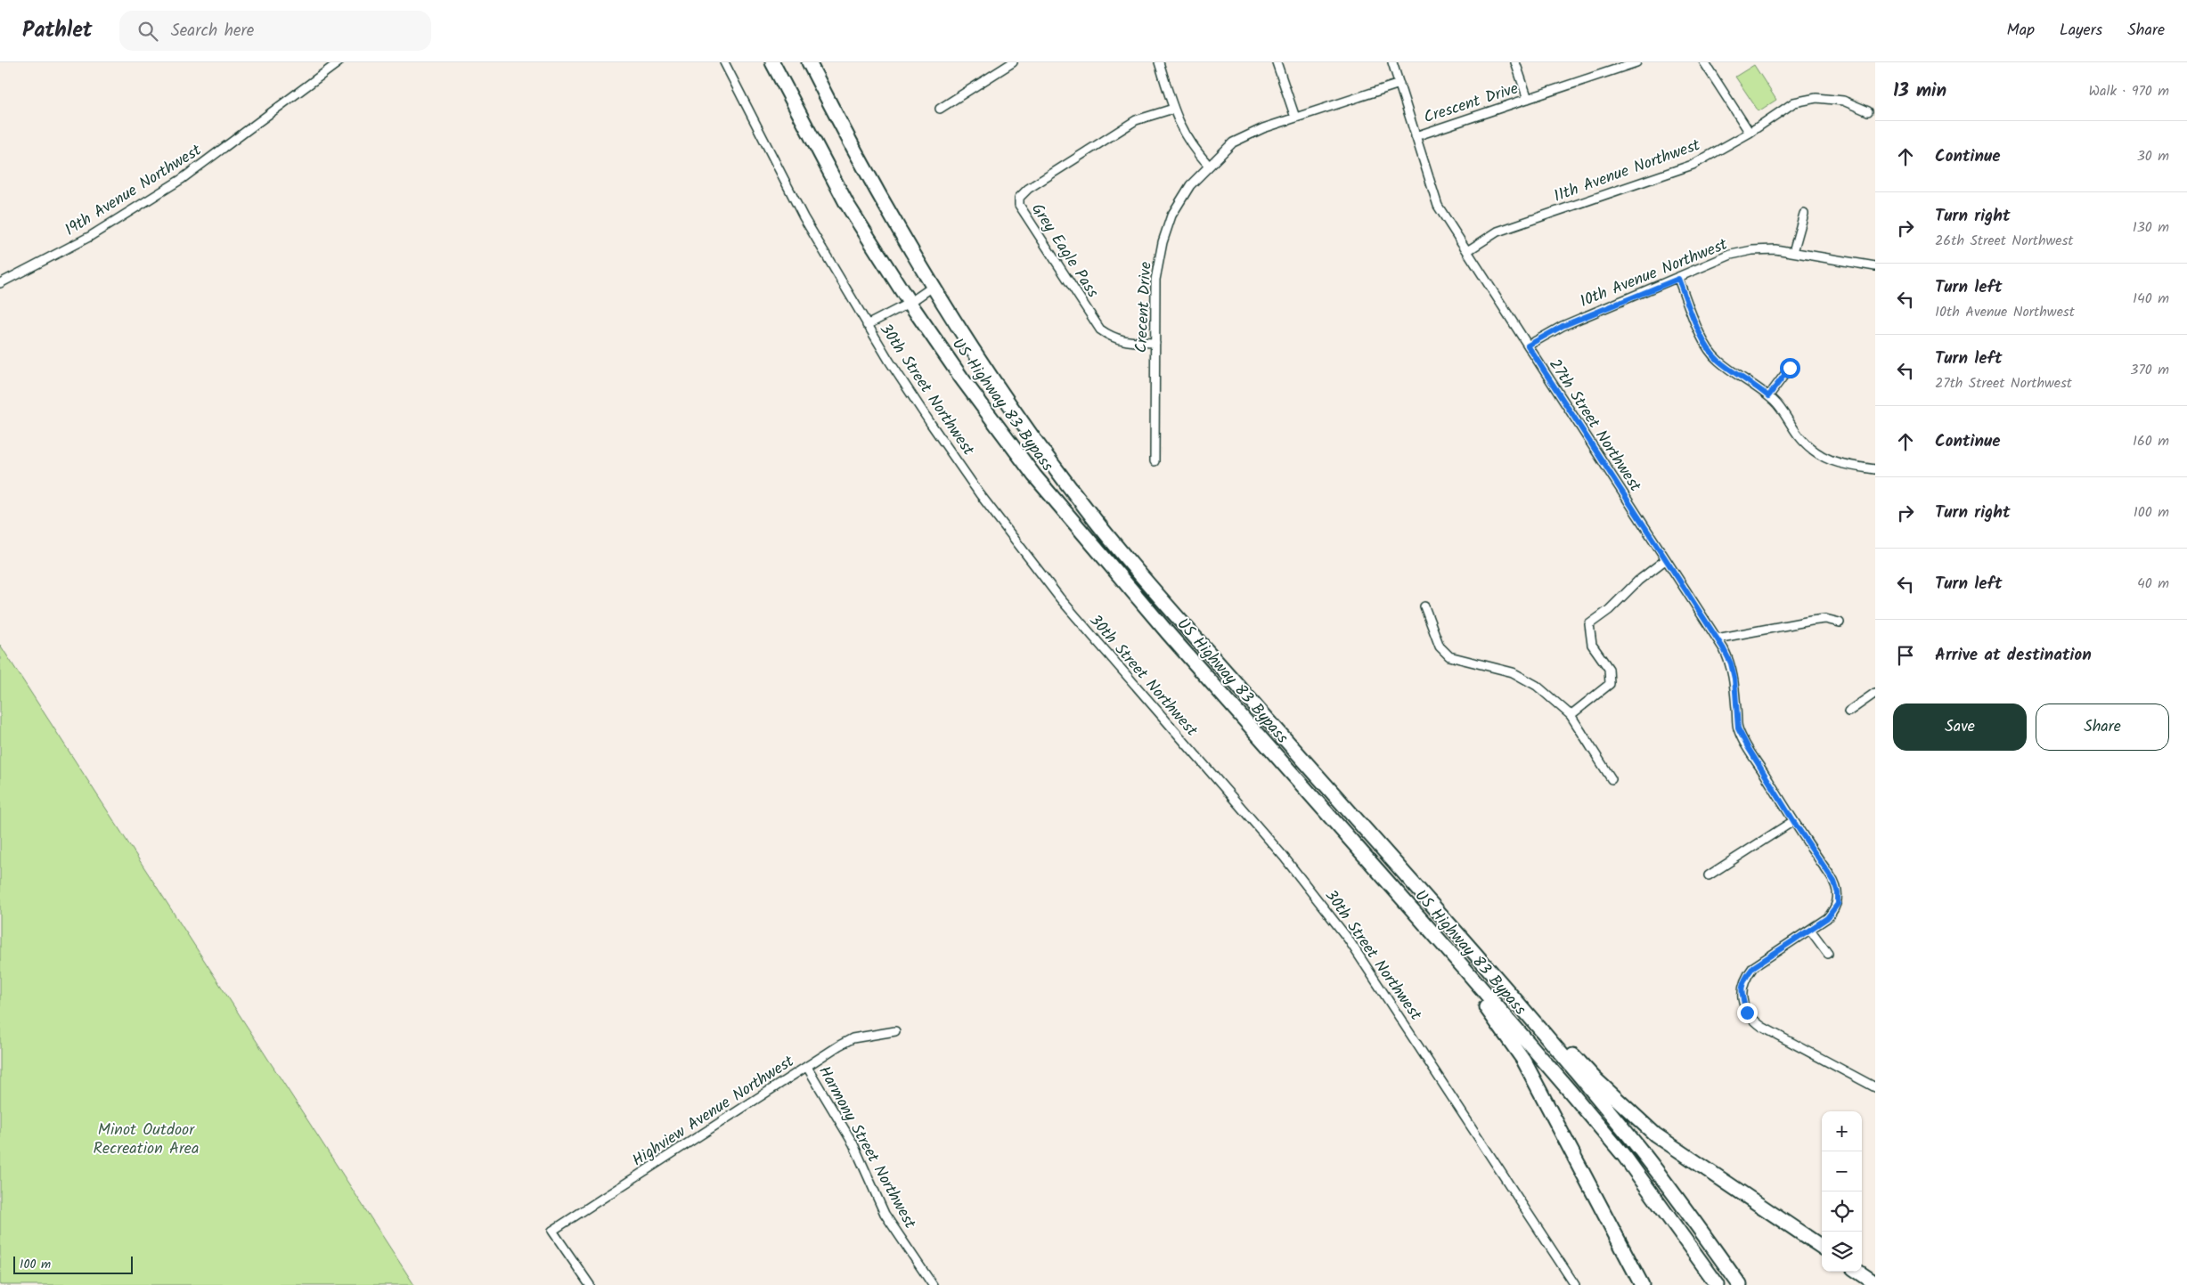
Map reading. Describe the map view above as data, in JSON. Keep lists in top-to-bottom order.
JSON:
{
  "streets": {
    "highway": ["US Highway 83 Bypass"],
    "street": [
      "Crescent Drive",
      "11th Avenue Northwest",
      "19th Avenue Northwest",
      "Grey Eagle Pass",
      "10th Avenue Northwest",
      "Crecent Drive",
      "30th Street Northwest",
      "27th Street Northwest",
      "Highview Avenue Northwest",
      "Harmony Street Northwest"
    ]
  },
  "crossings": [
    ["Crescent Drive", "27th Street Northwest"],
    ["11th Avenue Northwest", "27th Street Northwest"],
    ["Grey Eagle Pass", "Crecent Drive"],
    ["10th Avenue Northwest", "27th Street Northwest"],
    ["Crecent Drive", "27th Street Northwest"],
    ["Highview Avenue Northwest", "Harmony Street Northwest"]
  ],
  "parks": ["Minot Outdoor Recreation Area"],
  "scale_bar": "100 m",
  "page": {
    "header": "Pathlet",
    "search": "Search here",
    "nav": ["Map", "Layers", "Share"],
    "heading": ["13 min", "Walk · 970 m"],
    "list": [
      ["Continue", "30 m"],
      ["Turn right", "26th Street Northwest", "130 m"],
      ["Turn left", "10th Avenue Northwest", "140 m"],
      ["Turn left", "27th Street Northwest", "370 m"],
      ["Continue", "160 m"],
      ["Turn right", "100 m"],
      ["Turn left", "40 m"],
      "Arrive at destination"
    ],
    "buttons": ["Save", "Share"],
    "map_buttons": ["+", "−"],
    "scale": "100 m"
  }
}
